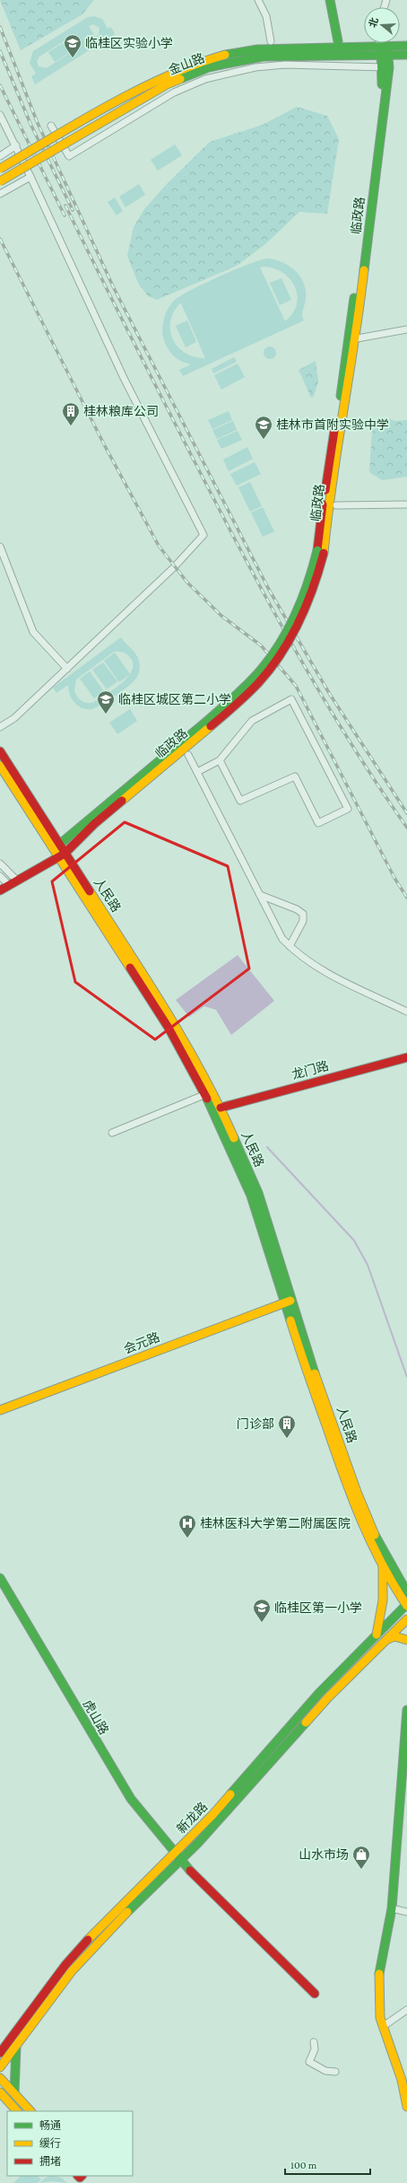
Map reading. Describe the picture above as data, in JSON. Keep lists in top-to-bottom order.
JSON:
{
  "streets": {
    "main road": [
      "金山路",
      "临政路",
      "人民路",
      "龙门路",
      "会元路",
      "虎山路",
      "新龙路"
    ]
  },
  "crossings": [
    ["金山路", "临政路"],
    ["临政路", "人民路"],
    ["人民路", "龙门路"],
    ["人民路", "会元路"],
    ["人民路", "新龙路"],
    ["虎山路", "新龙路"]
  ],
  "places": {
    "school or university": [
      "临桂区实验小学",
      "桂林市首附实验中学",
      "临桂区城区第二小学",
      "临桂区第一小学"
    ],
    "building": ["桂林粮库公司", "门诊部"],
    "hospital": ["桂林医科大学第二附属医院"],
    "shop": ["山水市场"]
  },
  "legend": ["畅通", "缓行", "拥堵"],
  "scale_bar": "100 m",
  "north": "left"
}
